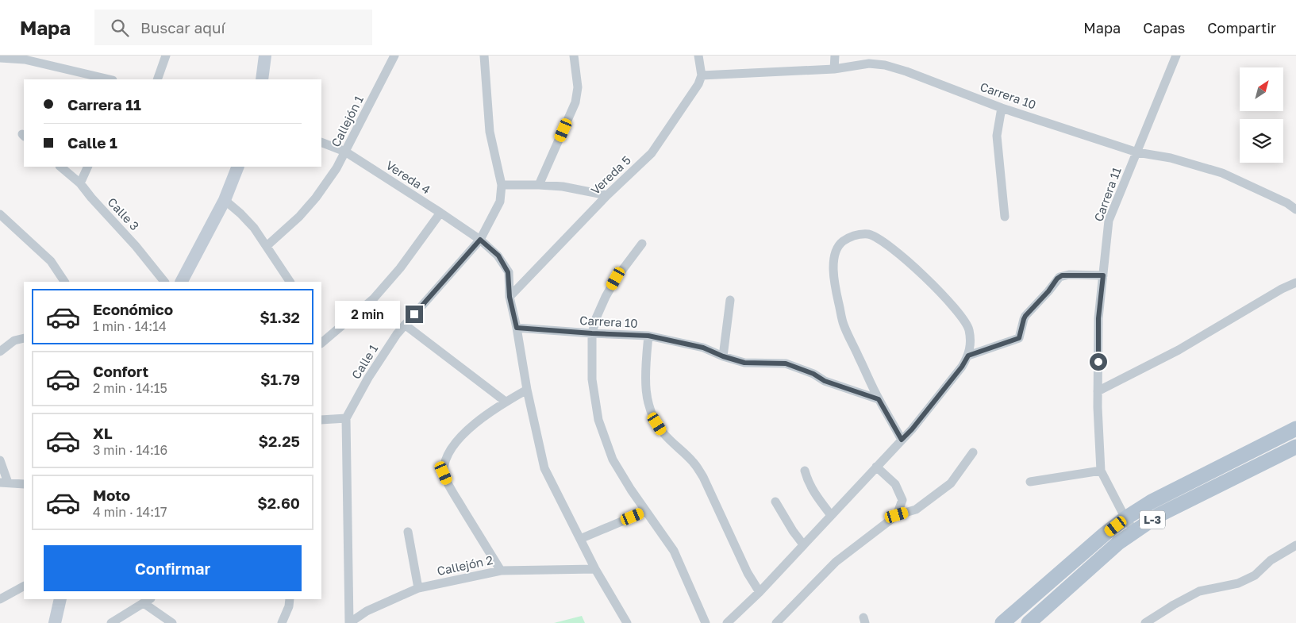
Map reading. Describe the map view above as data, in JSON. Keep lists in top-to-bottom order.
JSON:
{
  "streets": {
    "main road": ["L-3"],
    "street": [
      "Carrera 10",
      "Callejón 1",
      "Vereda 5",
      "Vereda 4",
      "Carrera 11",
      "Calle 3",
      "Calle 1",
      "Callejón 2"
    ]
  },
  "crossings": [
    ["Carrera 10", "Vereda 5"],
    ["Carrera 10", "Vereda 4"],
    ["Carrera 10", "Carrera 11"],
    ["Callejón 1", "Vereda 4"],
    ["Vereda 5", "Vereda 4"],
    ["Vereda 4", "Calle 1"],
    ["Vereda 4", "Callejón 2"],
    ["Carrera 11", "L-3"],
    ["Calle 1", "Callejón 2"]
  ],
  "north": "top right",
  "page": {
    "header": "Mapa",
    "search": "Buscar aquí",
    "nav": ["Mapa", "Capas", "Compartir"],
    "banner": ["Carrera 11", "Calle 1"],
    "list": [
      {
        "name": "Económico",
        "note": "1 min · 14:14",
        "value": "$1.32"
      },
      {
        "name": "Confort",
        "note": "2 min · 14:15",
        "value": "$1.79"
      },
      {
        "name": "XL",
        "note": "3 min · 14:16",
        "value": "$2.25"
      },
      {
        "name": "Moto",
        "note": "4 min · 14:17",
        "value": "$2.60"
      }
    ],
    "bubble": "2 min",
    "buttons": "Confirmar"
  }
}
